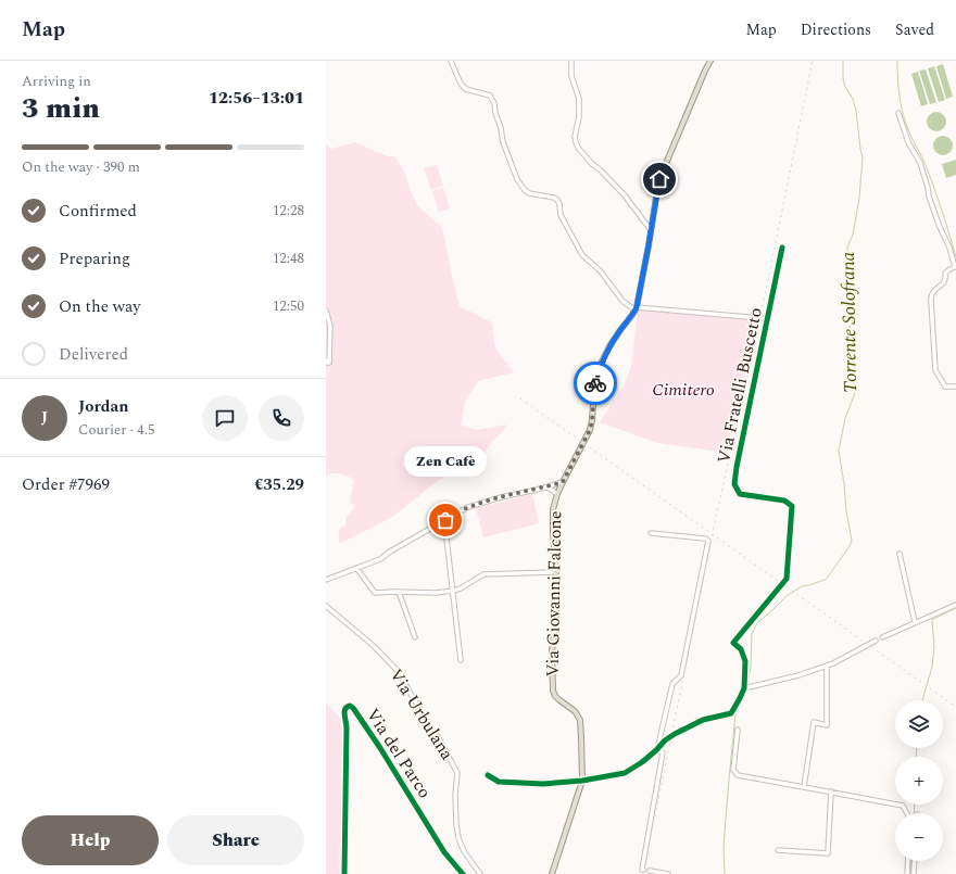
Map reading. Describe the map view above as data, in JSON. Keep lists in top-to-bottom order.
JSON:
{
  "streets": {
    "main road": ["Via Giovanni Falcone"],
    "street": ["Via Fratelli Buscetto", "Via Urbulana", "Via del Parco"]
  },
  "crossings": [
    ["Via Fratelli Buscetto", "Via Giovanni Falcone"]
  ],
  "water": ["Torrente Solofrana"],
  "parks": ["Cimitero"],
  "places": ["Zen Cafè"],
  "page": {
    "header": "Map",
    "nav": ["Map", "Directions", "Saved"],
    "heading": ["3 min", "Arriving in", "12:56–13:01"],
    "panel": [
      "Jordan",
      "Courier · 4.5",
      "Order #7969",
      "€35.29"
    ],
    "bar": "On the way · 390 m",
    "list": [
      ["Confirmed", "12:28"],
      ["Preparing", "12:48"],
      ["On the way", "12:50"],
      "Delivered"
    ],
    "round": "J",
    "bubble": "Zen Cafè",
    "map_buttons": ["+", "−"],
    "buttons": ["Help", "Share"]
  }
}
